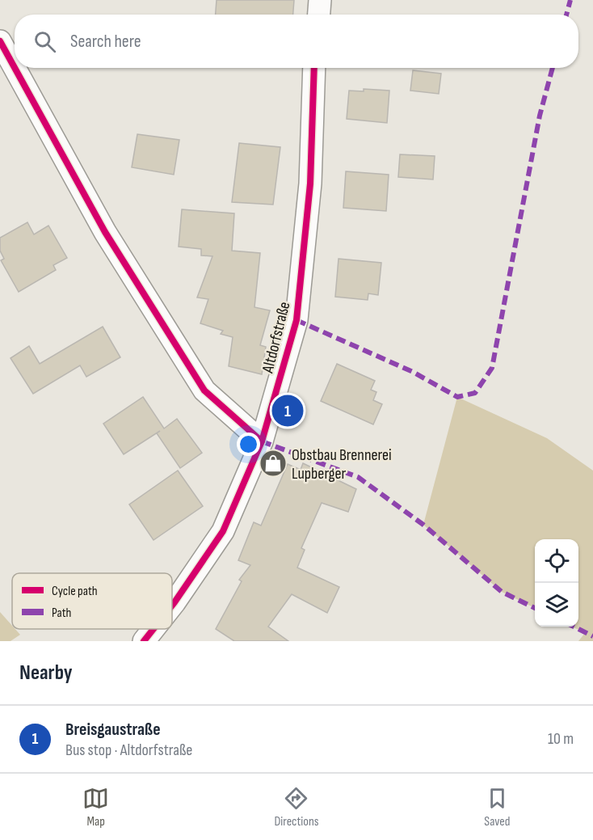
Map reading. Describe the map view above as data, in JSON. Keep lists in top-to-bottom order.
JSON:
{
  "streets": {
    "street": ["Altdorfstraße"]
  },
  "places": {
    "shop": ["Obstbau Brennerei Lupberger"]
  },
  "legend": ["Cycle path", "Path"],
  "page": {
    "search": "Search here",
    "pins": "1",
    "heading": "Nearby",
    "list": [
      {
        "mark": "1",
        "name": "Breisgaustraße",
        "note": "Bus stop · Altdorfstraße",
        "value": "10 m"
      }
    ],
    "nav": ["Map", "Directions", "Saved"]
  }
}
